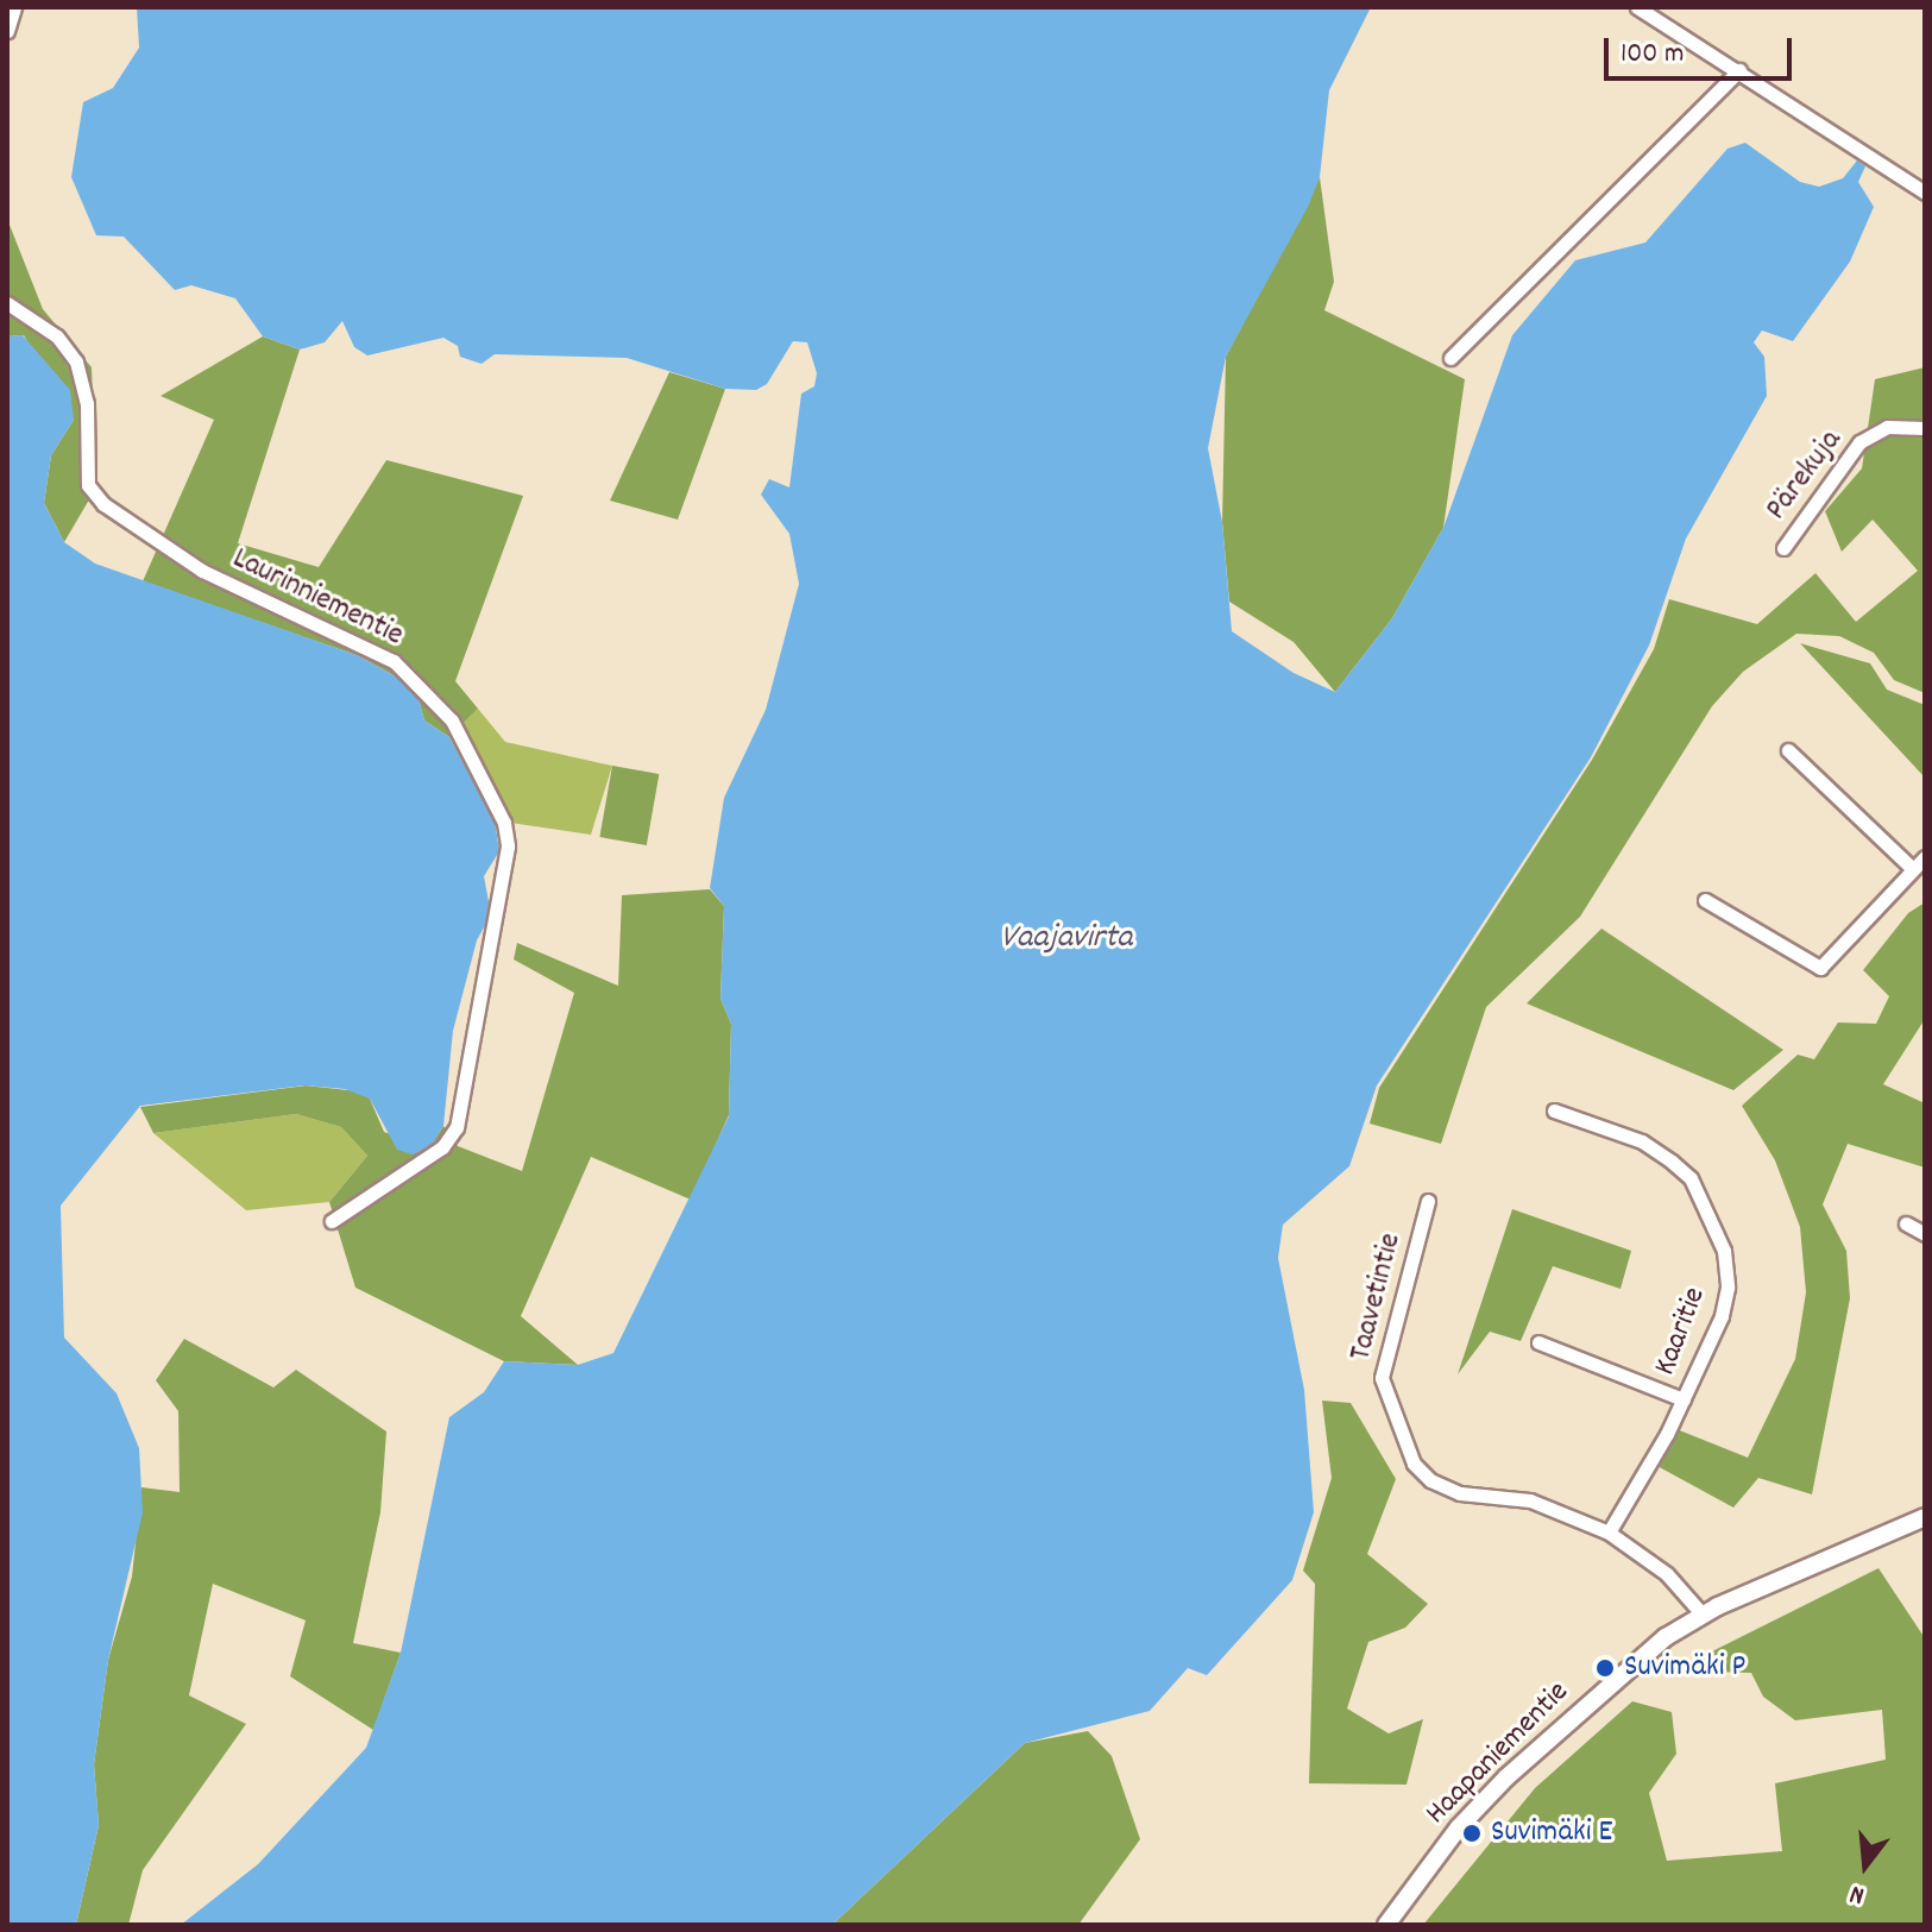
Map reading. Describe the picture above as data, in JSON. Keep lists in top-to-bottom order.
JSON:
{
  "streets": {
    "street": [
      "Pärekuja",
      "Laurinniementie",
      "Taavetintie",
      "Kaaritie",
      "Haapaniementie"
    ]
  },
  "crossings": [
    ["Taavetintie", "Kaaritie"],
    ["Taavetintie", "Haapaniementie"]
  ],
  "water": ["Vaajavirta"],
  "places": ["Suvimäki P", "Suvimäki E"],
  "scale_bar": "100 m",
  "north": "bottom"
}
